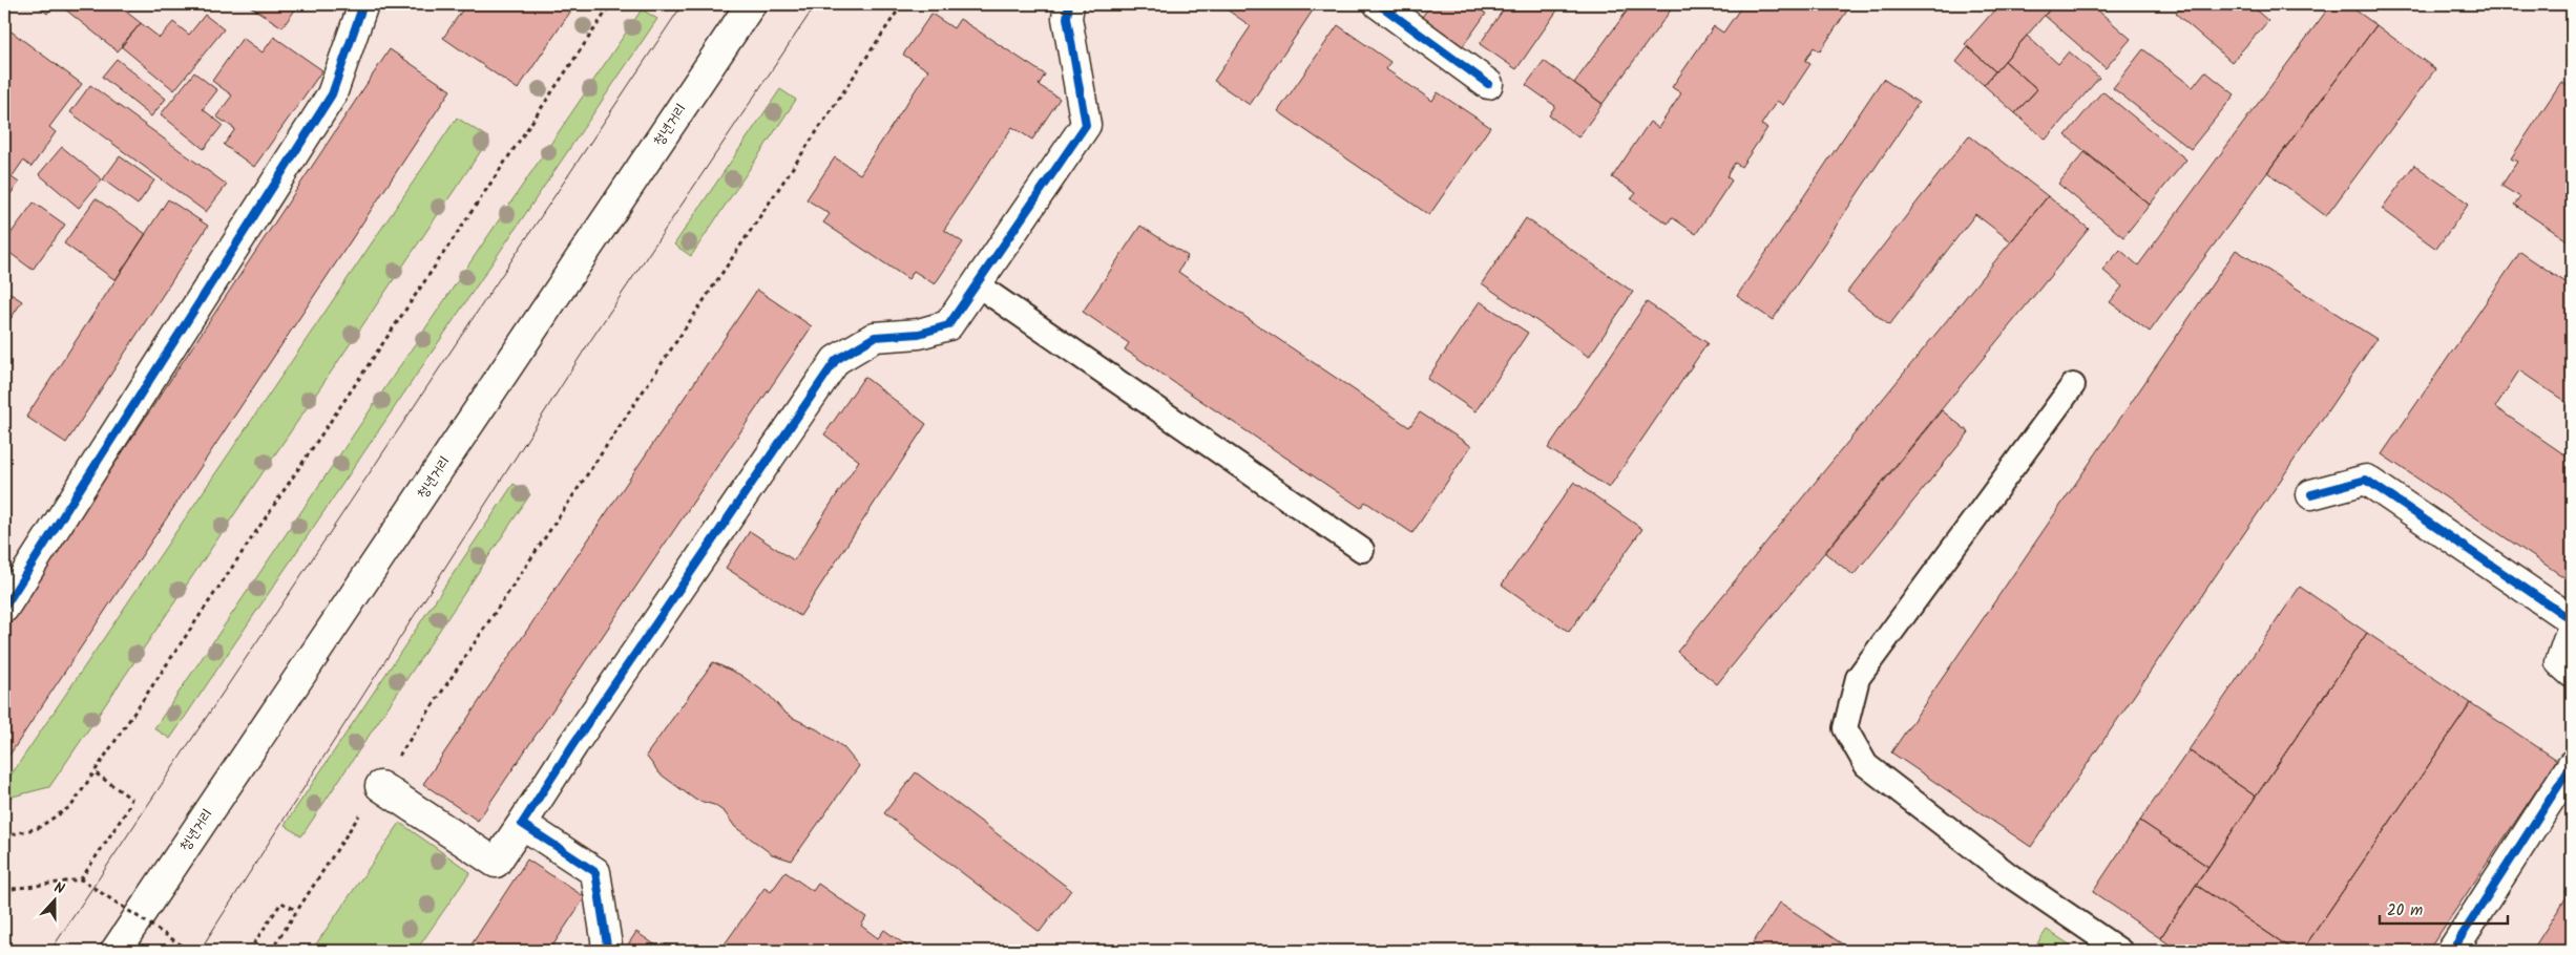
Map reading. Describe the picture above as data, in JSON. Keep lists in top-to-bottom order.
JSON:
{
  "streets": {
    "street": ["청년거리"]
  },
  "scale_bar": "20 m",
  "north": "top"
}
